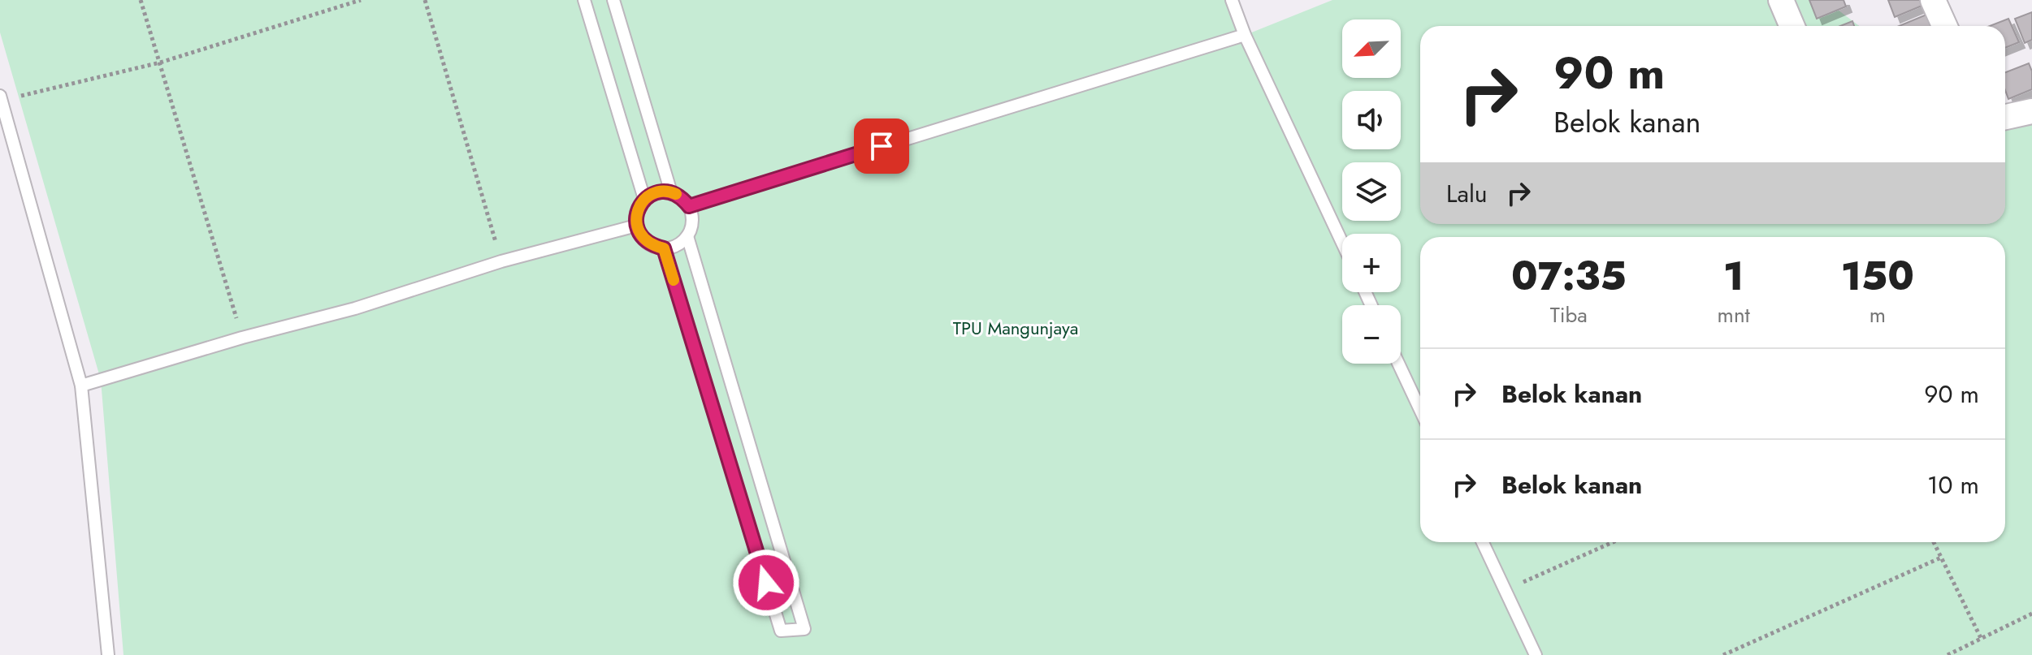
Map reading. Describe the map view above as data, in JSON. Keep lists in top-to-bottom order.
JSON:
{
  "parks": ["TPU Mangunjaya"],
  "north": "bottom left",
  "page": {
    "map_buttons": ["+", "−"],
    "turn": ["90 m", "Belok kanan"],
    "then": "Lalu",
    "eta": [
      "07:35",
      "Tiba",
      "1",
      "mnt",
      "150",
      "m"
    ],
    "list": [
      {
        "name": "Belok kanan",
        "value": "90 m"
      },
      {
        "name": "Belok kanan",
        "value": "10 m"
      }
    ]
  }
}
